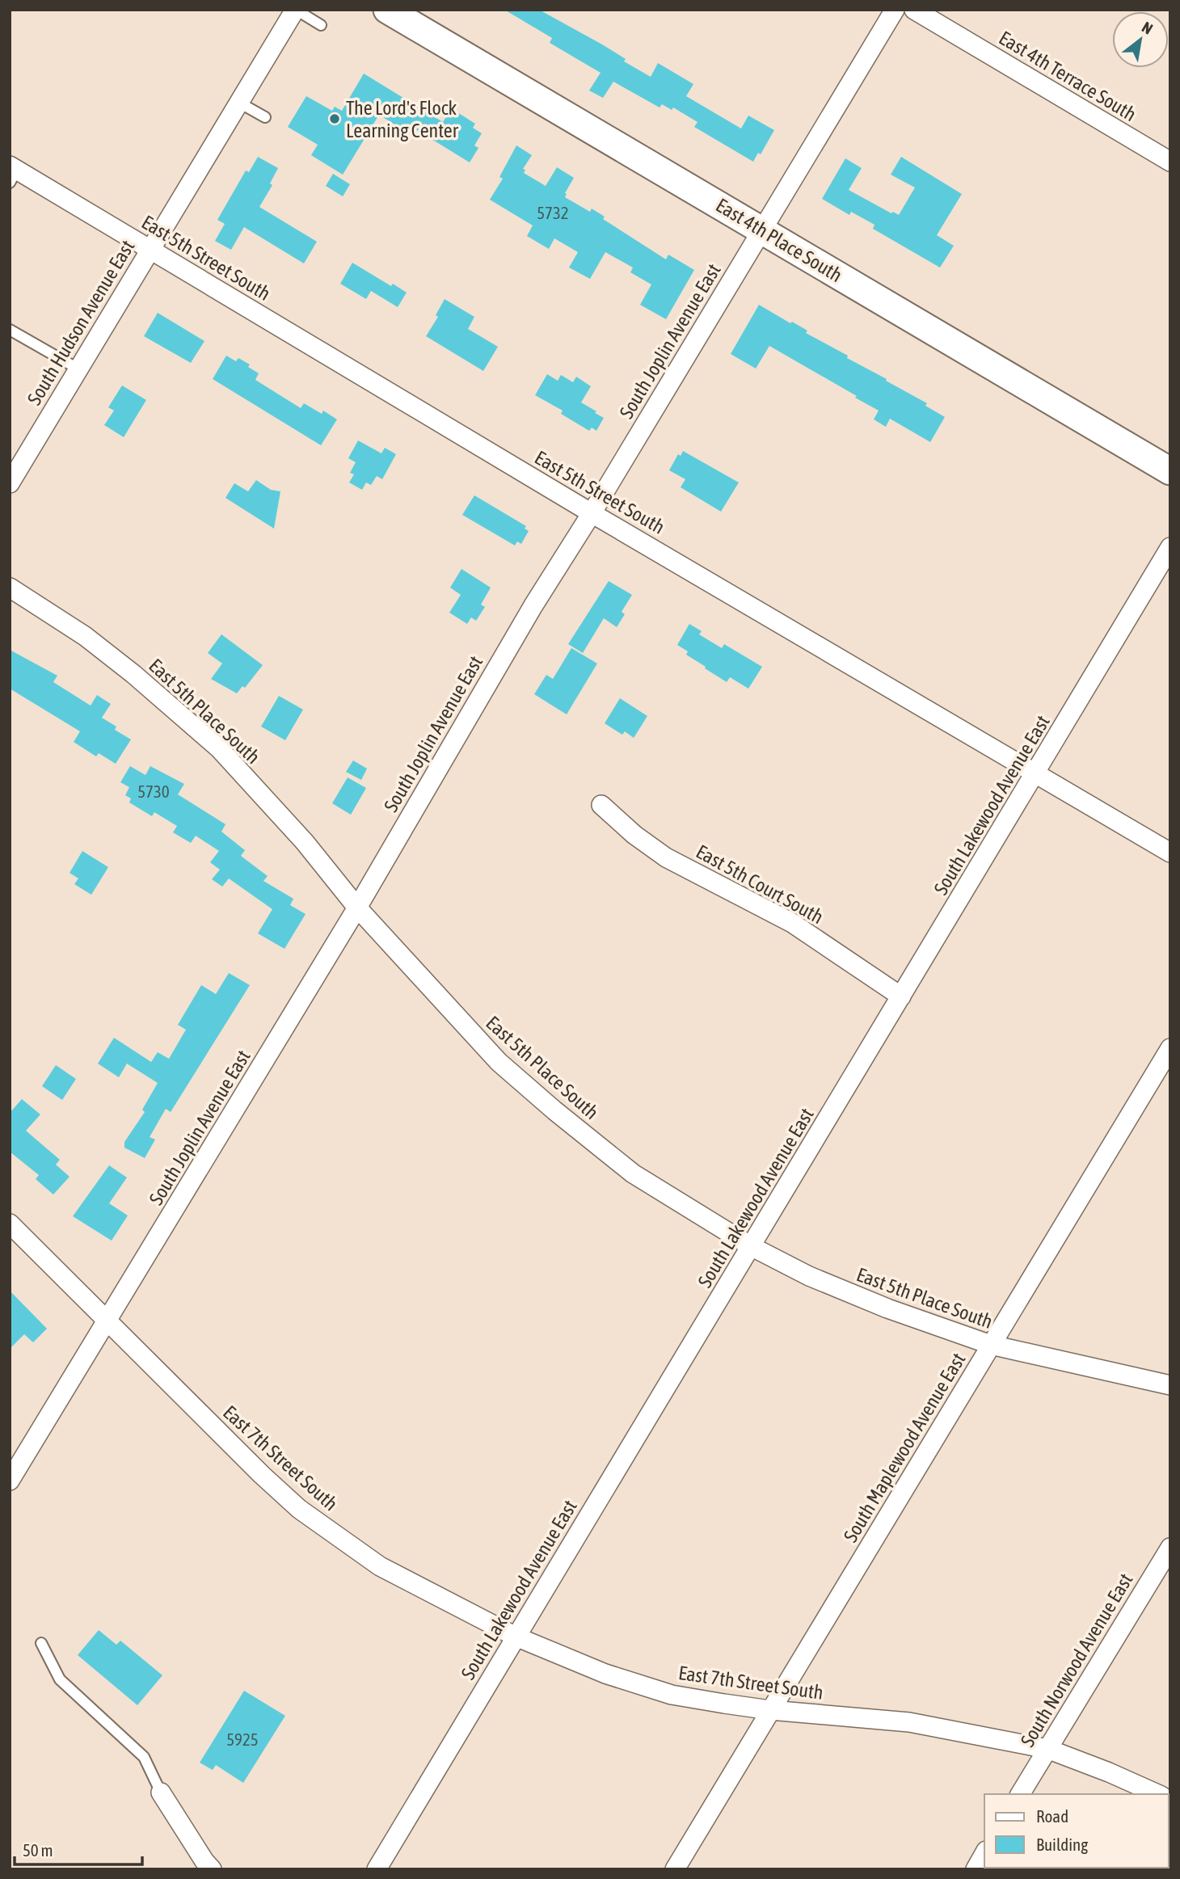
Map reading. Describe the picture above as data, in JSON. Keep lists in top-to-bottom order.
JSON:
{
  "streets": {
    "street": [
      "East 4th Terrace South",
      "East 4th Place South",
      "East 5th Street South",
      "South Hudson Avenue East",
      "South Joplin Avenue East",
      "East 5th Place South",
      "South Lakewood Avenue East",
      "East 5th Court South",
      "South Maplewood Avenue East",
      "East 7th Street South",
      "South Norwood Avenue East"
    ]
  },
  "crossings": [
    ["East 4th Place South", "South Joplin Avenue East"],
    ["East 5th Street South", "South Hudson Avenue East"],
    ["East 5th Street South", "South Joplin Avenue East"],
    ["East 5th Street South", "South Lakewood Avenue East"],
    ["South Joplin Avenue East", "East 5th Place South"],
    ["South Joplin Avenue East", "East 7th Street South"],
    ["East 5th Place South", "South Lakewood Avenue East"],
    ["East 5th Place South", "South Maplewood Avenue East"],
    ["South Lakewood Avenue East", "East 5th Court South"],
    ["South Lakewood Avenue East", "East 7th Street South"],
    ["South Maplewood Avenue East", "East 7th Street South"],
    ["East 7th Street South", "South Norwood Avenue East"]
  ],
  "places": ["The Lord's Flock Learning Center"],
  "house_numbers": ["5732", "5730", "5925"],
  "legend": ["Road", "Building"],
  "scale_bar": "50 m",
  "north": "top right"
}
